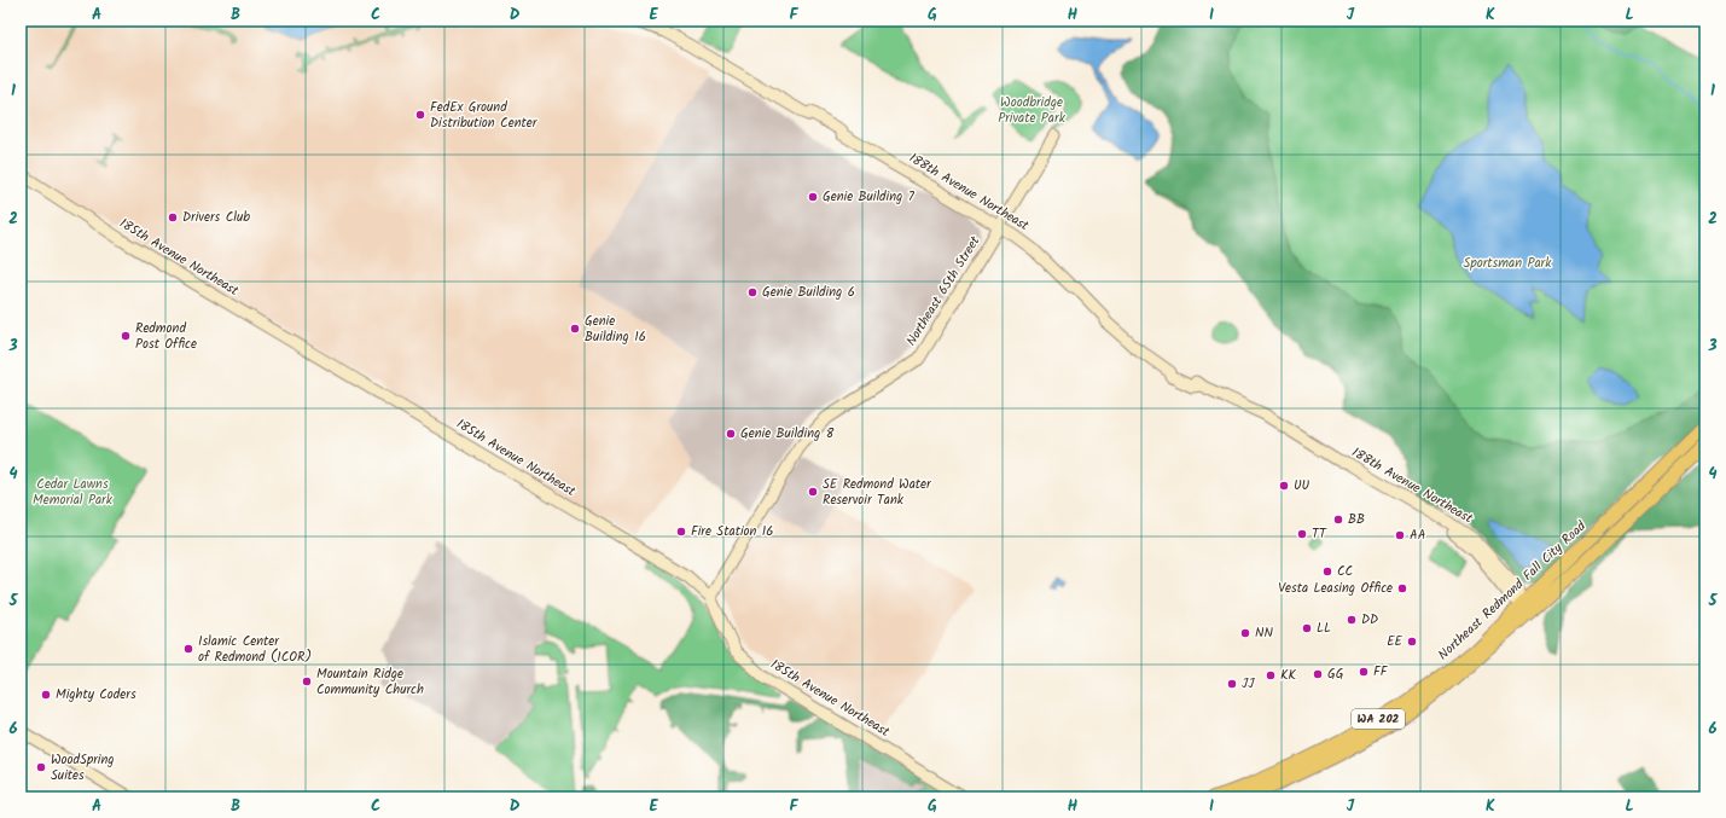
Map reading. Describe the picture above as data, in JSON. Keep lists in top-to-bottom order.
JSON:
{
  "streets": {
    "main road": ["Northeast Redmond Fall City Road", "WA 202"],
    "street": ["188th Avenue Northeast", "185th Avenue Northeast", "Northeast 65th Street"]
  },
  "crossings": [
    ["188th Avenue Northeast", "Northeast 65th Street"],
    ["188th Avenue Northeast", "Northeast Redmond Fall City Road"],
    ["185th Avenue Northeast", "Northeast 65th Street"]
  ],
  "parks": ["Woodbridge Private Park", "Sportsman Park", "Cedar Lawns Memorial Park"],
  "places": [
    "FedEx Ground Distribution Center",
    "Genie Building 7",
    "Drivers Club",
    "Genie Building 6",
    "Genie Building 16",
    "Redmond Post Office",
    "Genie Building 8",
    "UU",
    "SE Redmond Water Reservoir Tank",
    "BB",
    "Fire Station 16",
    "TT",
    "AA",
    "CC",
    "Vesta Leasing Office",
    "DD",
    "LL",
    "NN",
    "EE",
    "Islamic Center of Redmond (ICOR)",
    "FF",
    "GG",
    "KK",
    "Mountain Ridge Community Church",
    "JJ",
    "Mighty Coders",
    "WoodSpring Suites"
  ],
  "grid": {
    "columns": [
      "A",
      "B",
      "C",
      "D",
      "E",
      "F",
      "G",
      "H",
      "I",
      "J",
      "K",
      "L"
    ],
    "rows": [
      "1",
      "2",
      "3",
      "4",
      "5",
      "6"
    ]
  }
}
